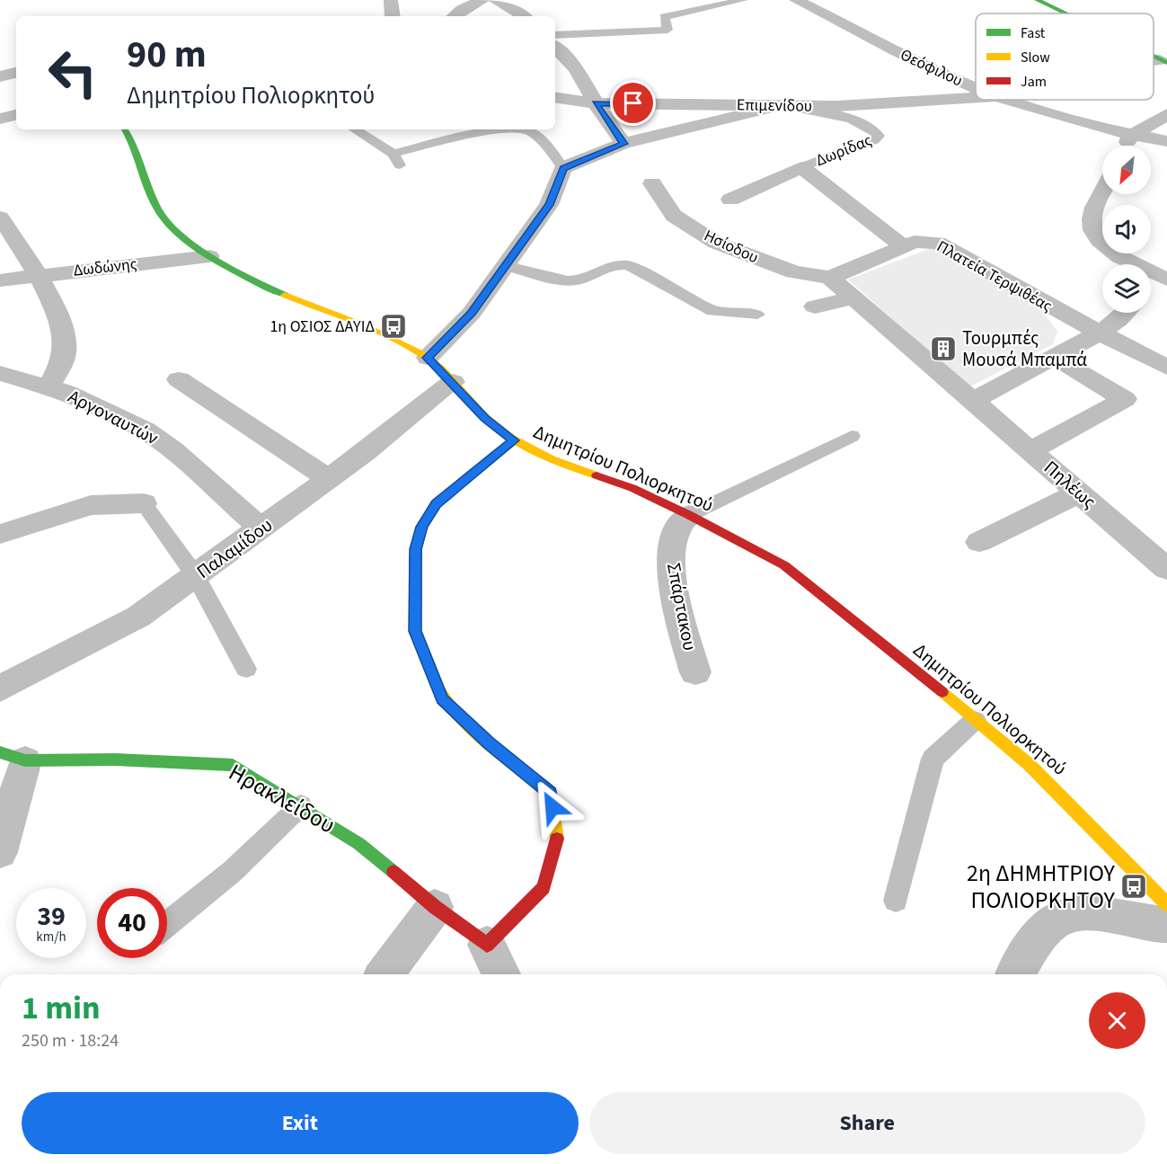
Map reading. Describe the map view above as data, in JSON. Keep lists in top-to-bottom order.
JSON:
{
  "streets": {
    "street": [
      "Θεόφιλου",
      "Επιμενίδου",
      "Δωρίδας",
      "Ησίοδου",
      "Δωδώνης",
      "Πλατεία Τερψιθέας",
      "Αργοναυτών",
      "Δημητρίου Πολιορκητού",
      "Πηλέως",
      "Παλαμίδου",
      "Σπάρτακου",
      "Ηρακλείδου"
    ]
  },
  "crossings": [
    ["Επιμενίδου", "Δωρίδας"],
    ["Δωρίδας", "Πλατεία Τερψιθέας"],
    ["Ησίοδου", "Πλατεία Τερψιθέας"],
    ["Δωδώνης", "Δημητρίου Πολιορκητού"],
    ["Αργοναυτών", "Παλαμίδου"],
    ["Δημητρίου Πολιορκητού", "Παλαμίδου"],
    ["Δημητρίου Πολιορκητού", "Σπάρτακου"]
  ],
  "places": {
    "bus stop": ["1η ΟΣΙΟΣ ΔΑΥΙΔ", "2η ΔΗΜΗΤΡΙΟΥ ΠΟΛΙΟΡΚΗΤΟΥ"],
    "building": ["Τουρμπές Μουσά Μπαμπά"]
  },
  "legend": ["Fast", "Slow", "Jam"],
  "north": "bottom left",
  "page": {
    "turn": ["90 m", "Δημητρίου Πολιορκητού"],
    "speed": "39 km/h",
    "limit": "40",
    "heading": ["1 min", "250 m · 18:24"],
    "buttons": ["Exit", "Share"]
  }
}
